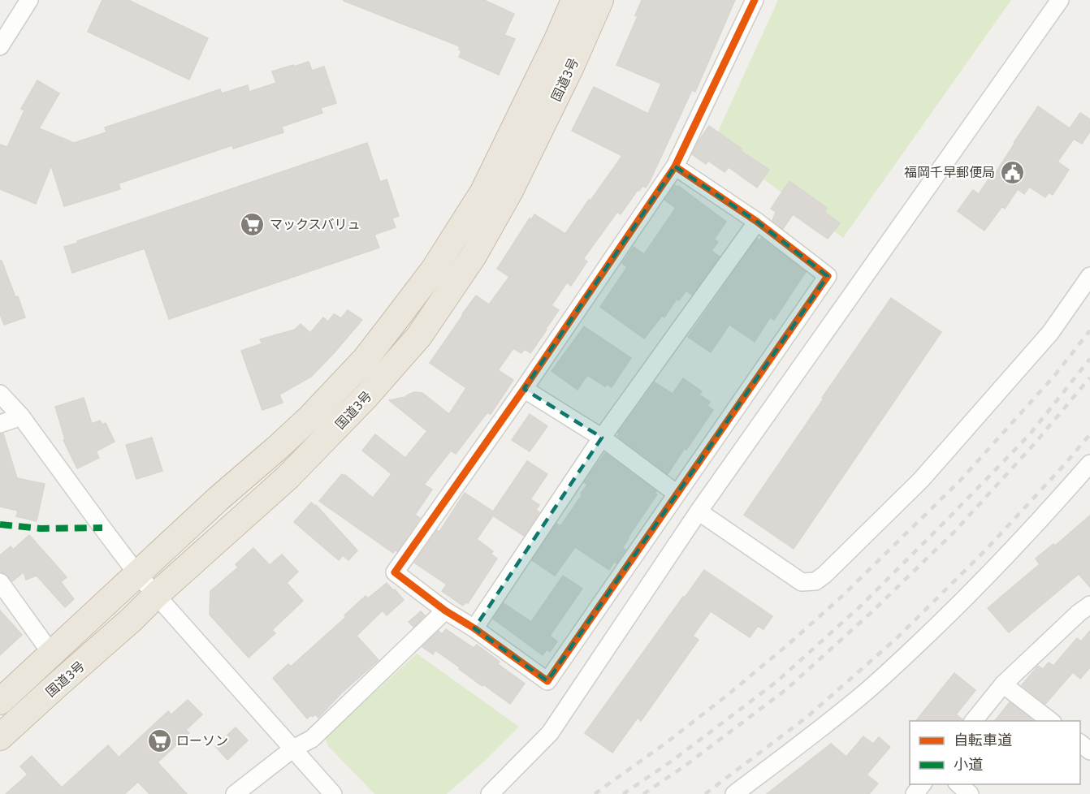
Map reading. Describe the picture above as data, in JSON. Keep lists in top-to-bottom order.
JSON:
{
  "streets": {
    "highway": ["国道3号"]
  },
  "places": {
    "public building": ["福岡千早郵便局"],
    "supermarket": ["マックスバリュ", "ローソン"]
  },
  "legend": ["自転車道", "小道"]
}
